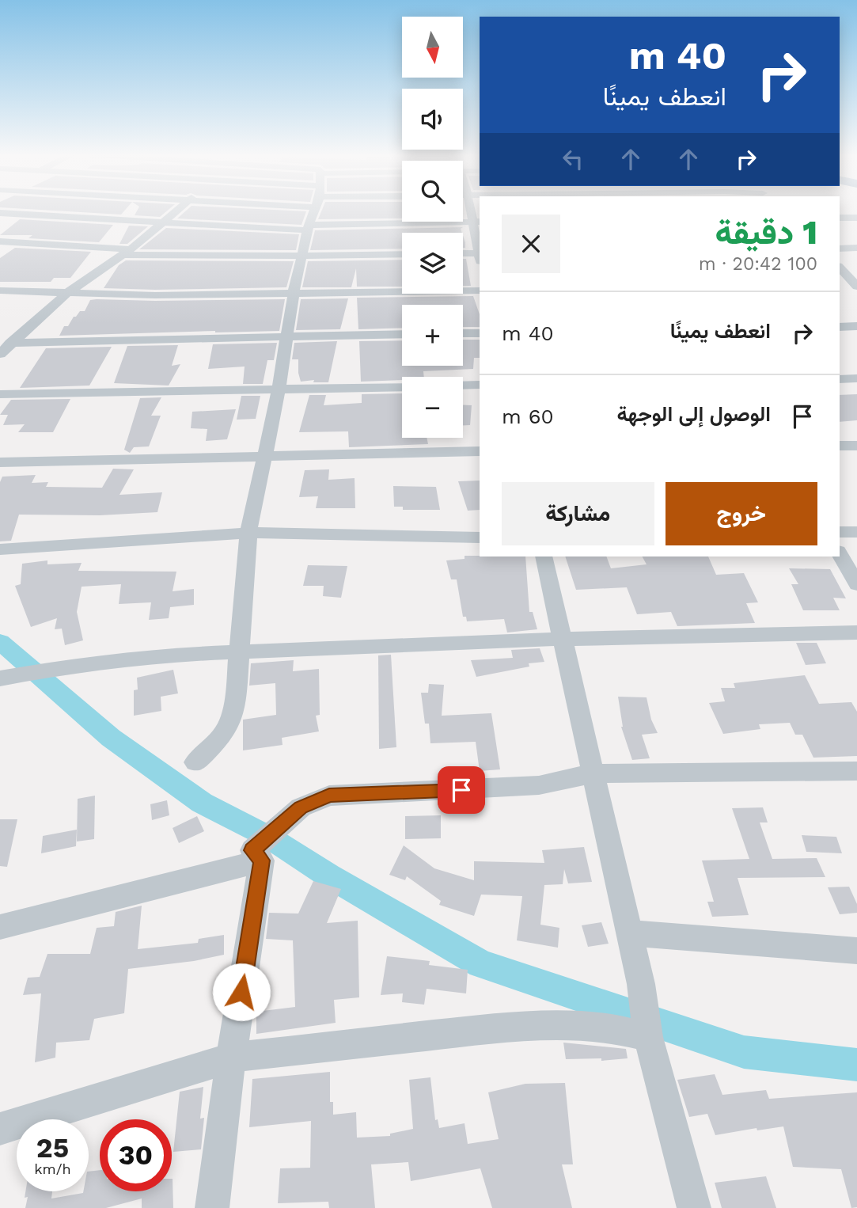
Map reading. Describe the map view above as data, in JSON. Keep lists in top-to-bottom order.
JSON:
{
  "north": "bottom",
  "page": {
    "map_buttons": ["+", "−"],
    "turn": ["40 m", "انعطف يمينًا"],
    "heading": ["1 دقيقة", "100 m · 20:42"],
    "list": [
      {
        "name": "انعطف يمينًا",
        "value": "40 m"
      },
      {
        "name": "الوصول إلى الوجهة",
        "value": "60 m"
      }
    ],
    "buttons": ["خروج", "مشاركة"],
    "speed": "25 km/h",
    "limit": "30"
  }
}
